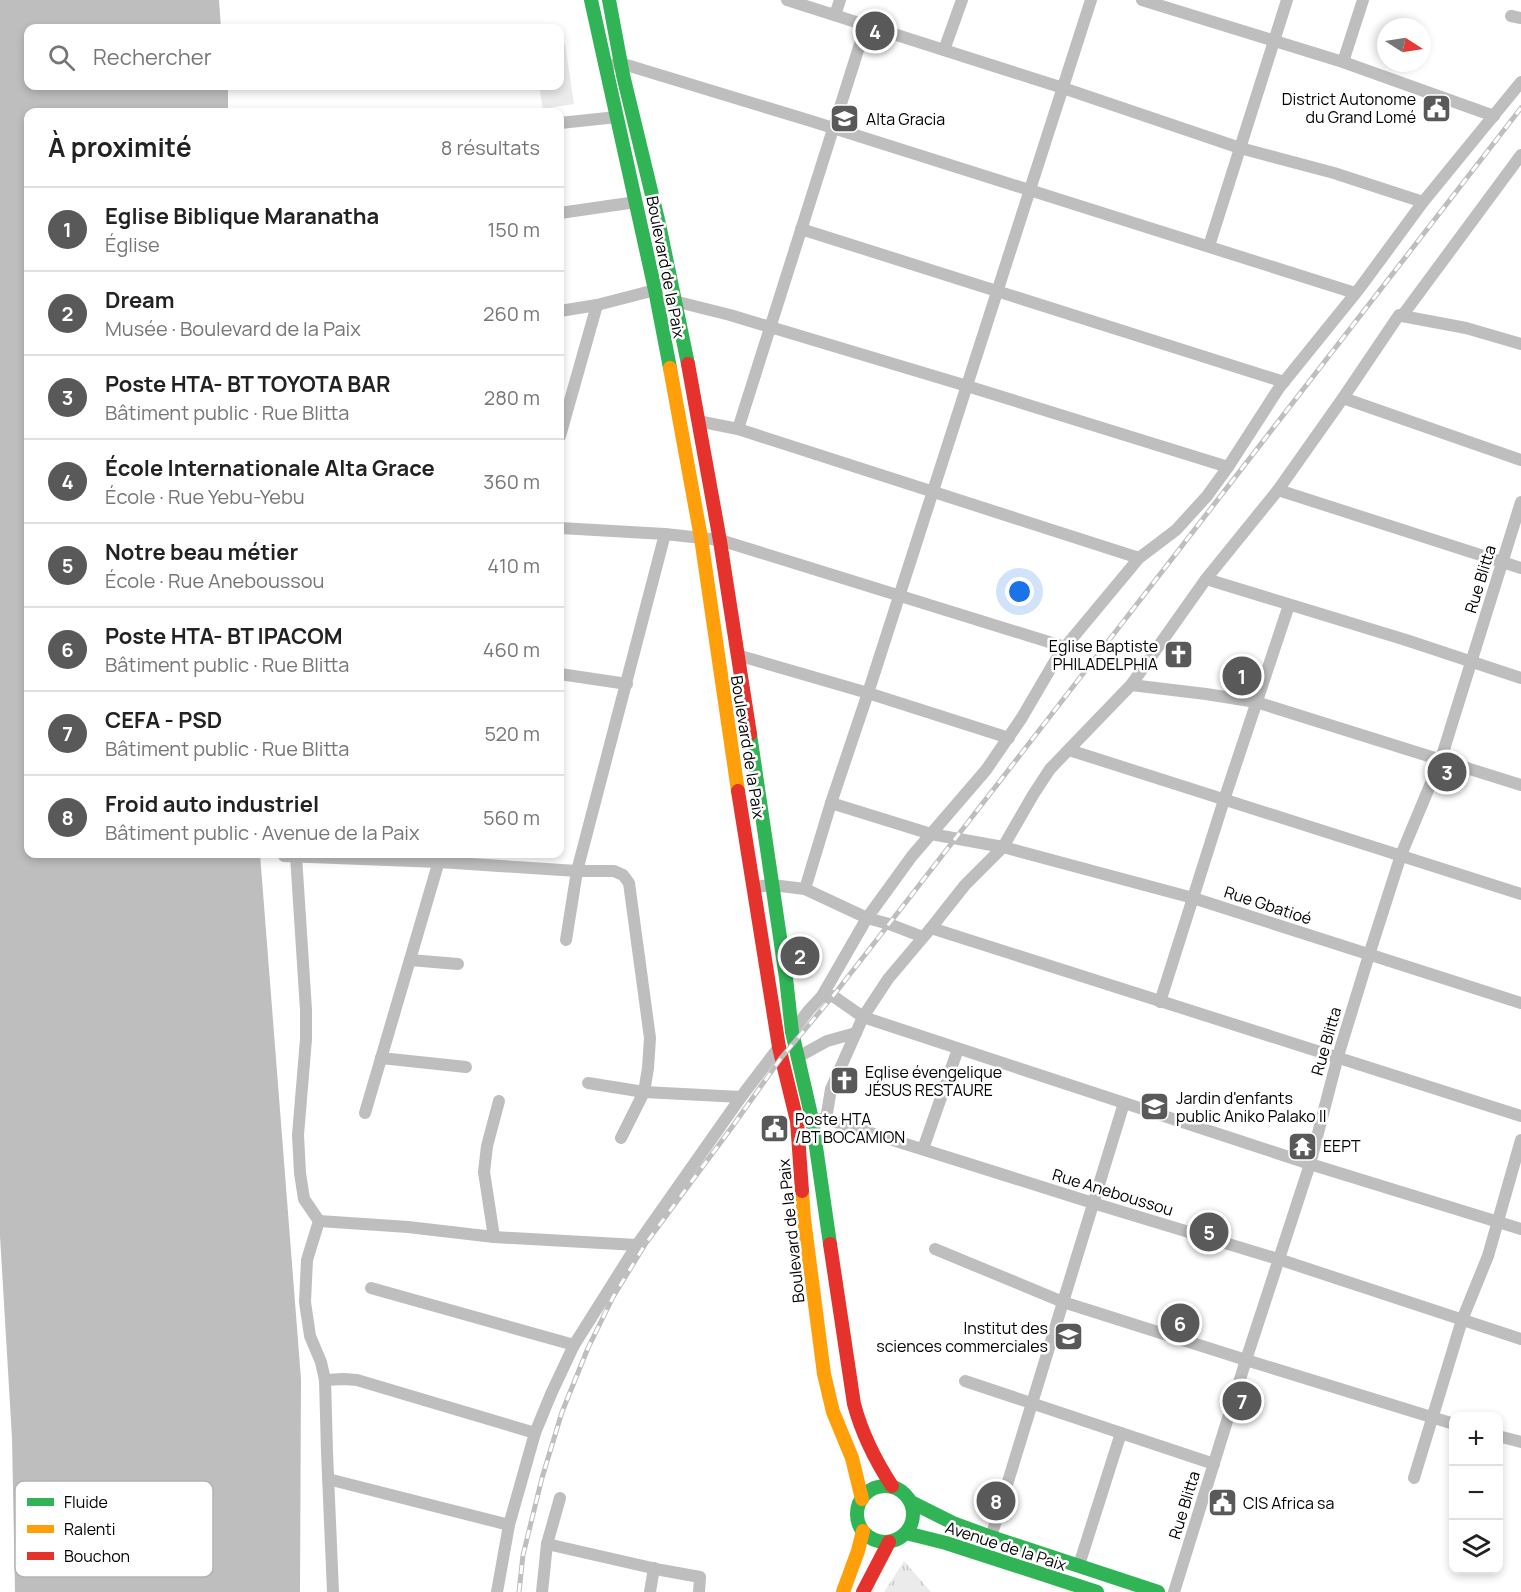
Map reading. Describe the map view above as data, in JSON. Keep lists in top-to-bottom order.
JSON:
{
  "streets": {
    "main road": ["Boulevard de la Paix", "Avenue de la Paix"],
    "street": ["Rue Blitta", "Rue Gbatioé", "Rue Aneboussou"]
  },
  "crossings": [
    ["Boulevard de la Paix", "Rue Aneboussou"],
    ["Boulevard de la Paix", "Avenue de la Paix"],
    ["Rue Blitta", "Rue Gbatioé"],
    ["Rue Blitta", "Rue Aneboussou"]
  ],
  "places": {
    "public building": ["District Autonome du Grand Lomé", "Poste HTA /BT BOCAMION", "CIS Africa sa"],
    "school or university": ["Alta Gracia", "Jardin d'enfants public Aniko Palako II", "Institut des sciences commerciales"],
    "church": ["Eglise Baptiste PHILADELPHIA", "Eglise évengelique JÉSUS RESTAURE"],
    "temple": ["EEPT"]
  },
  "legend": ["Fluide", "Ralenti", "Bouchon"],
  "north": "right",
  "page": {
    "pins": [
      "4",
      "1",
      "3",
      "2",
      "5",
      "6",
      "7",
      "8"
    ],
    "search": "Rechercher",
    "heading": ["À proximité", "8 résultats"],
    "list": [
      {
        "mark": "1",
        "name": "Eglise Biblique Maranatha",
        "note": "Église",
        "value": "150 m"
      },
      {
        "mark": "2",
        "name": "Dream",
        "note": "Musée · Boulevard de la Paix",
        "value": "260 m"
      },
      {
        "mark": "3",
        "name": "Poste HTA- BT TOYOTA BAR",
        "note": "Bâtiment public · Rue Blitta",
        "value": "280 m"
      },
      {
        "mark": "4",
        "name": "École Internationale Alta Grace",
        "note": "École · Rue Yebu-Yebu",
        "value": "360 m"
      },
      {
        "mark": "5",
        "name": "Notre beau métier",
        "note": "École · Rue Aneboussou",
        "value": "410 m"
      },
      {
        "mark": "6",
        "name": "Poste HTA- BT IPACOM",
        "note": "Bâtiment public · Rue Blitta",
        "value": "460 m"
      },
      {
        "mark": "7",
        "name": "CEFA - PSD",
        "note": "Bâtiment public · Rue Blitta",
        "value": "520 m"
      },
      {
        "mark": "8",
        "name": "Froid auto industriel",
        "note": "Bâtiment public · Avenue de la Paix",
        "value": "560 m"
      }
    ],
    "map_buttons": ["+", "−"]
  }
}
